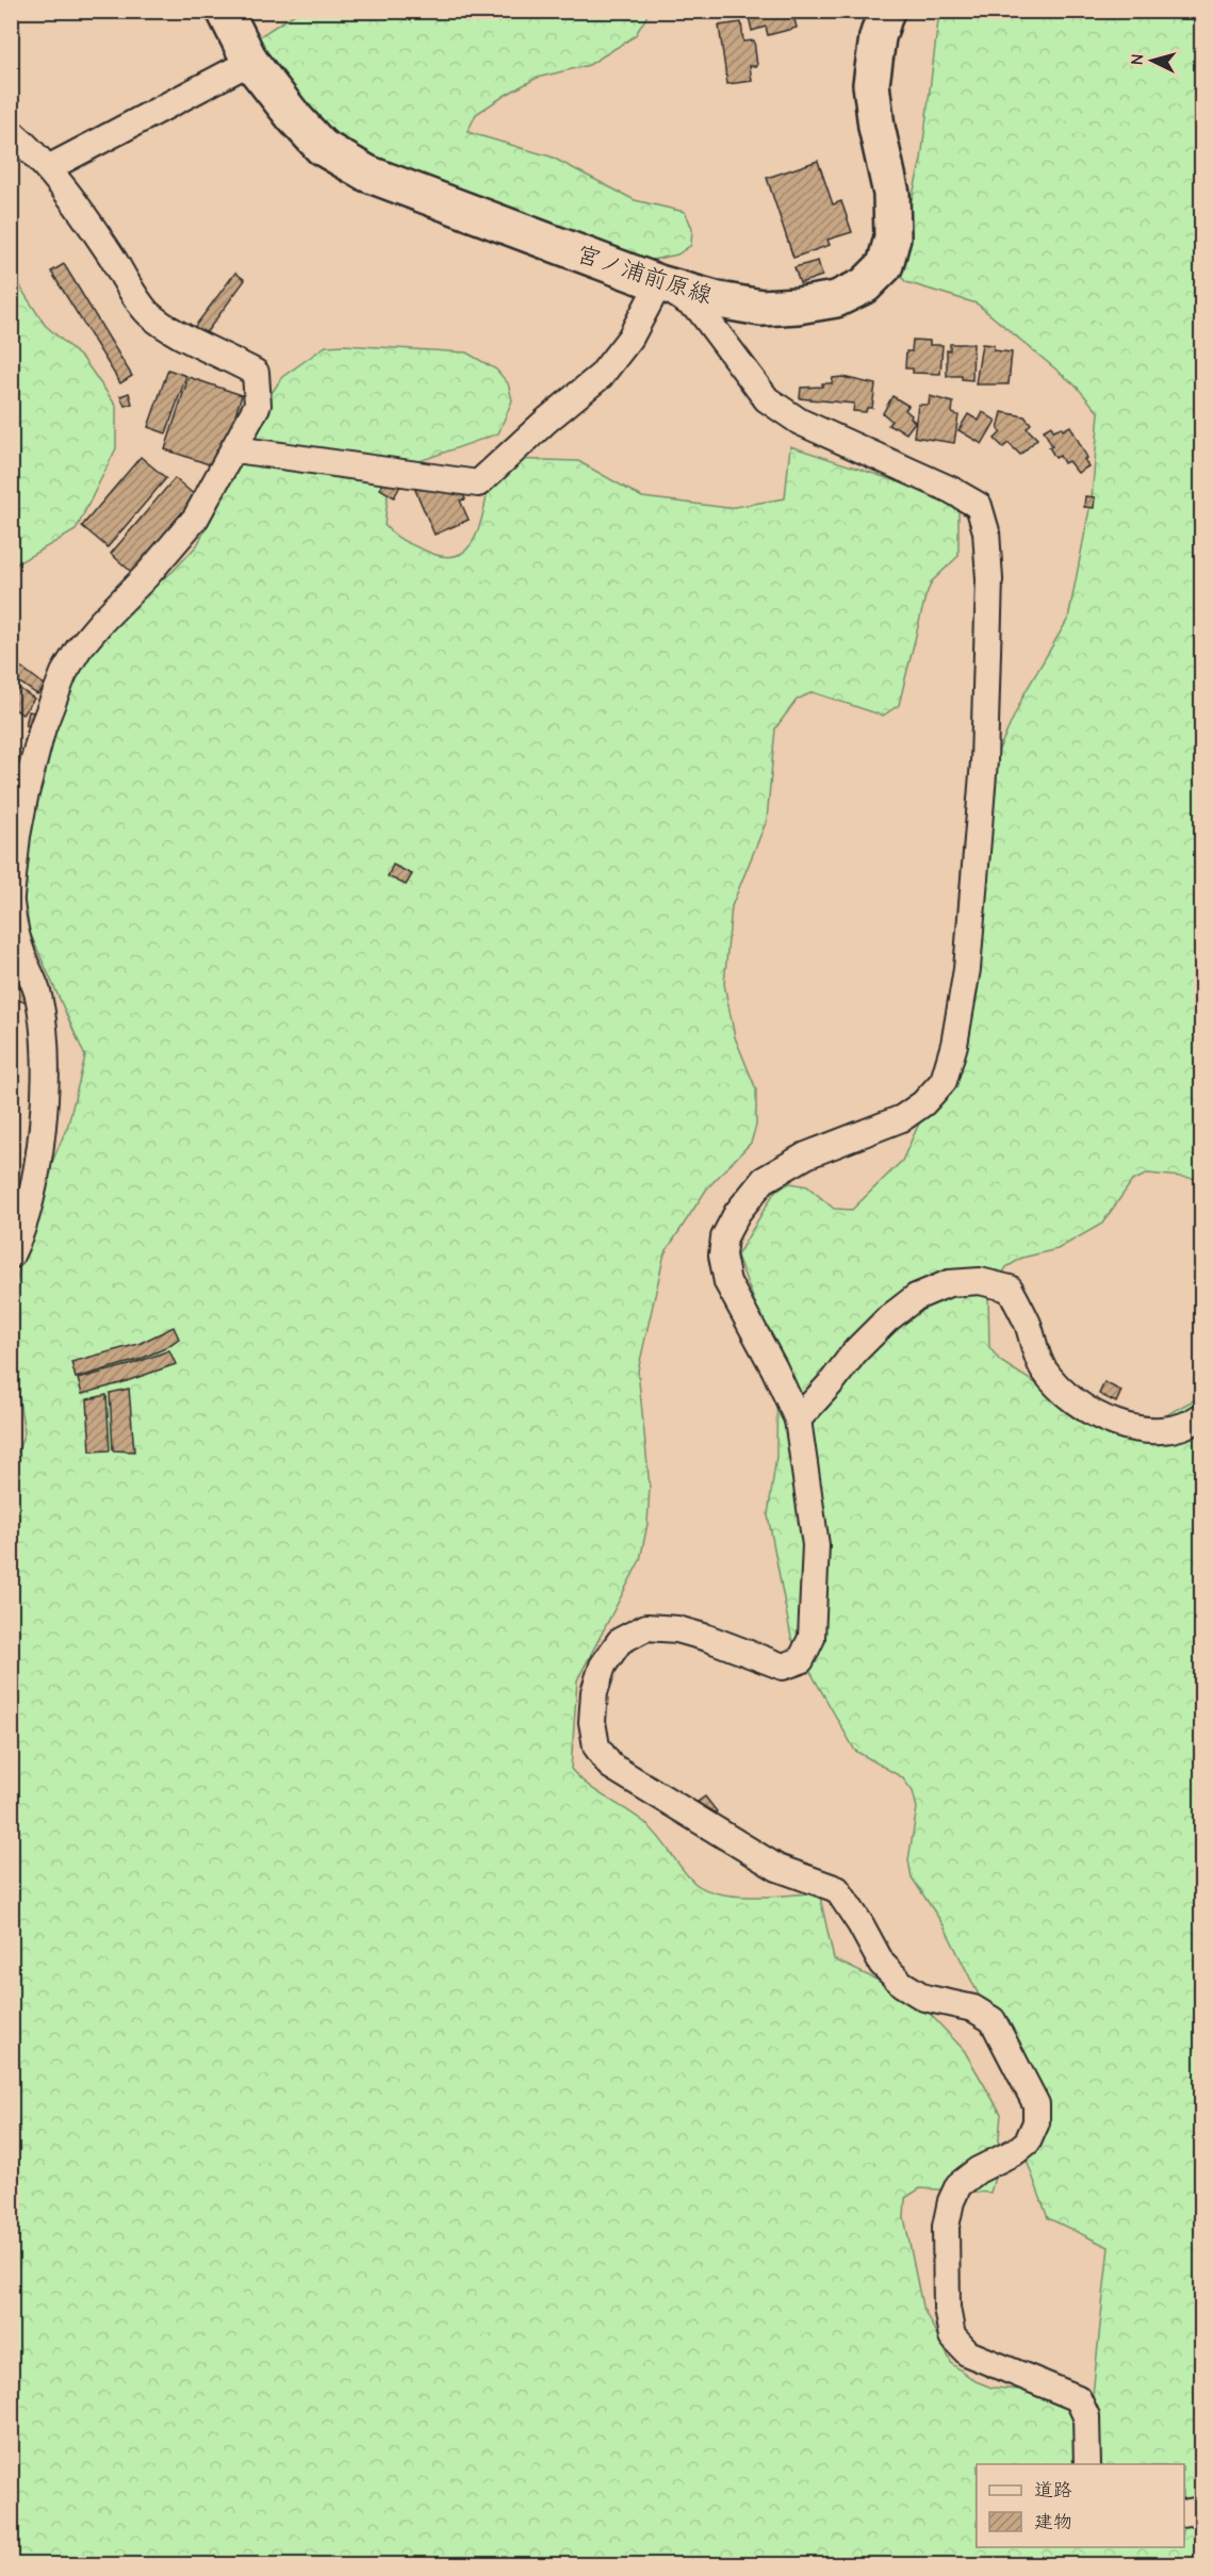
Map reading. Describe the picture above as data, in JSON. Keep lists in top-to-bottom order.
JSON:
{
  "streets": {
    "main road": ["宮ノ浦前原線"]
  },
  "legend": ["道路", "建物"],
  "north": "left"
}
